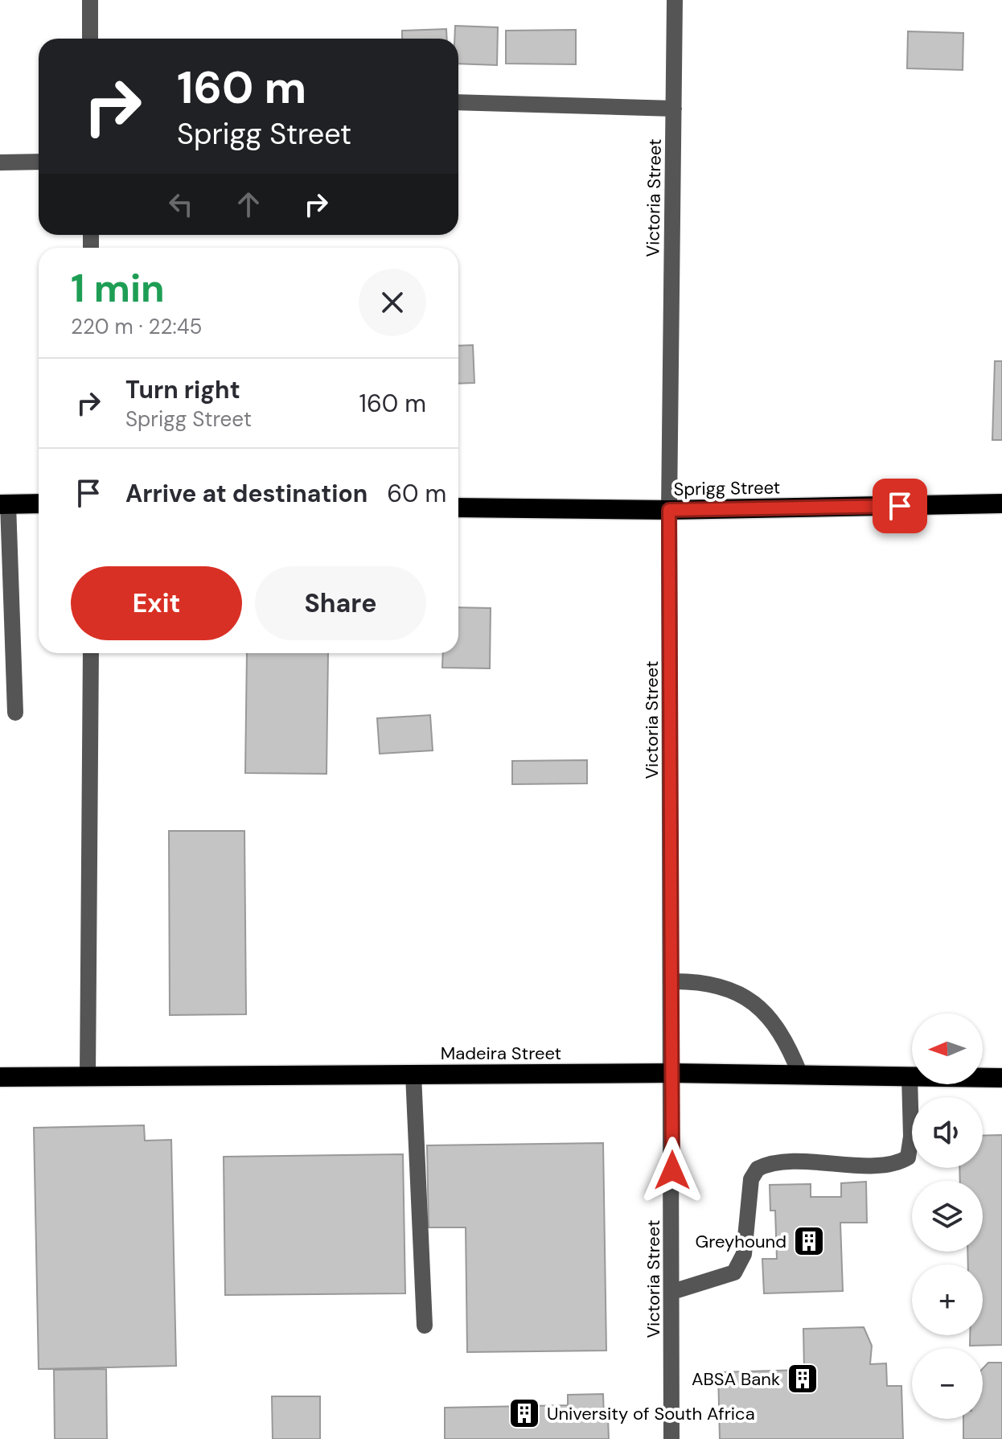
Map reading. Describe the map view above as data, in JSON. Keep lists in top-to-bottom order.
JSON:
{
  "streets": {
    "highway": ["Sprigg Street", "Madeira Street"],
    "street": ["Victoria Street"]
  },
  "crossings": [
    ["Victoria Street", "Sprigg Street"],
    ["Victoria Street", "Madeira Street"]
  ],
  "places": {
    "building": ["Greyhound", "ABSA Bank", "University of South Africa"]
  },
  "north": "left",
  "page": {
    "turn": ["160 m", "Sprigg Street"],
    "heading": ["1 min", "220 m · 22:45"],
    "list": [
      {
        "name": "Turn right",
        "note": "Sprigg Street",
        "value": "160 m"
      },
      {
        "name": "Arrive at destination",
        "value": "60 m"
      }
    ],
    "buttons": ["Exit", "Share"],
    "map_buttons": ["+", "−"]
  }
}
